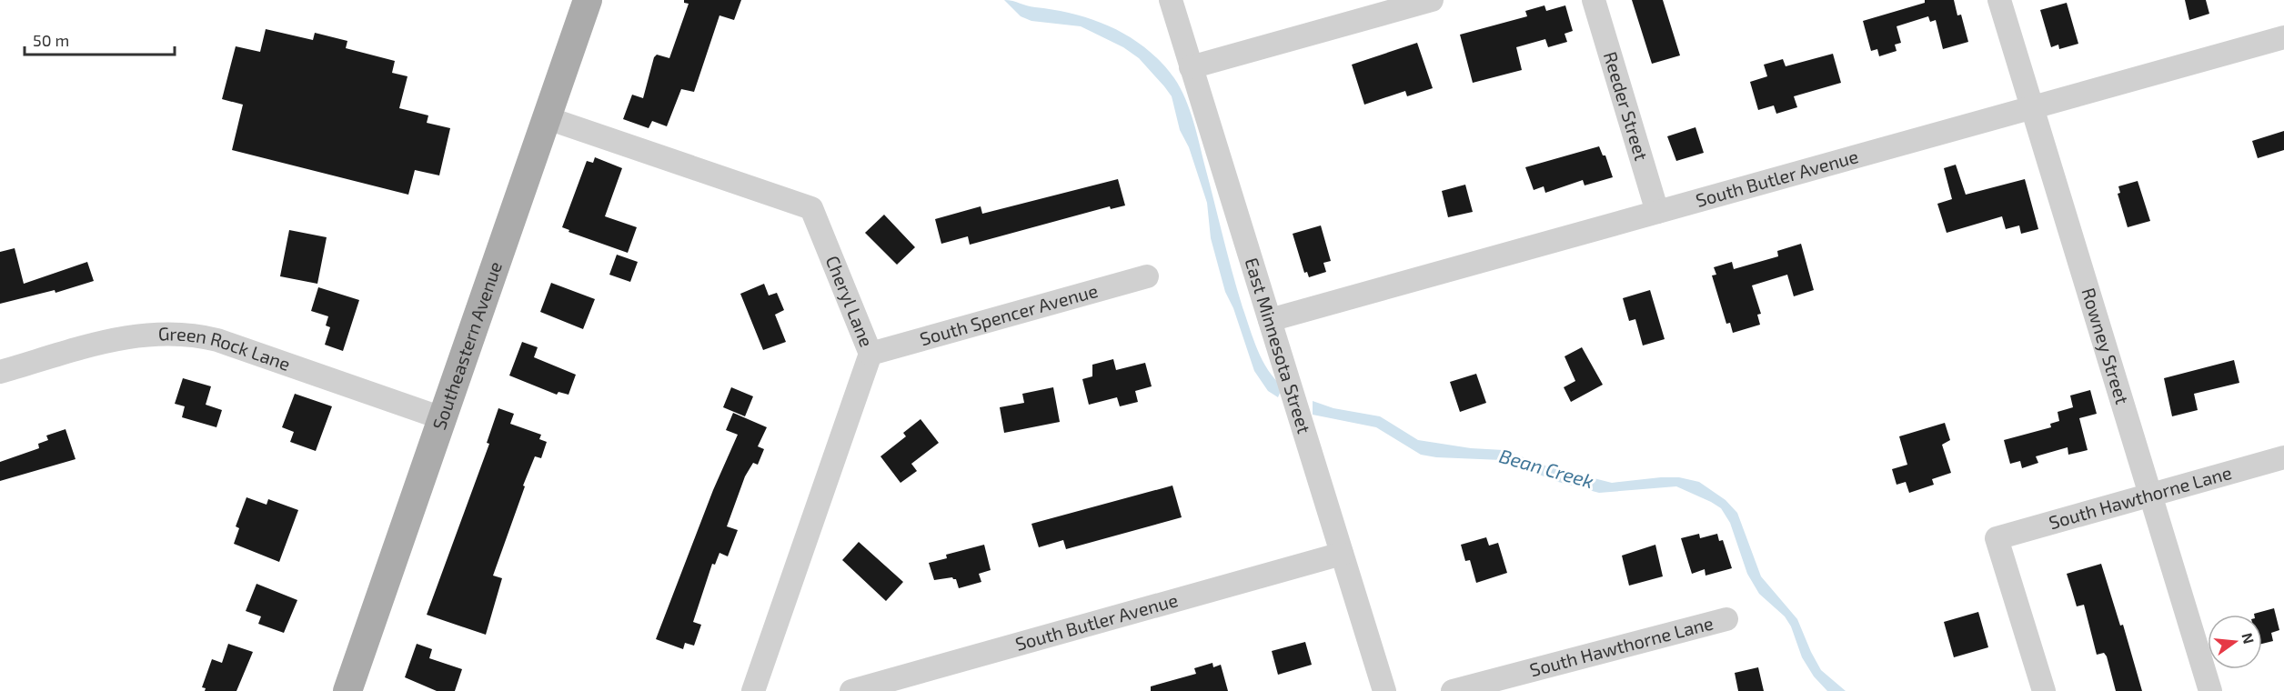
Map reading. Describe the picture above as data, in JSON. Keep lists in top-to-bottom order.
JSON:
{
  "streets": {
    "main road": ["Southeastern Avenue"],
    "street": [
      "Reeder Street",
      "South Butler Avenue",
      "Cheryl Lane",
      "South Spencer Avenue",
      "East Minnesota Street",
      "Rowney Street",
      "Green Rock Lane",
      "South Hawthorne Lane"
    ]
  },
  "crossings": [
    ["Reeder Street", "South Butler Avenue"],
    ["South Butler Avenue", "East Minnesota Street"],
    ["South Butler Avenue", "Rowney Street"],
    ["Cheryl Lane", "South Spencer Avenue"],
    ["Cheryl Lane", "Southeastern Avenue"],
    ["Southeastern Avenue", "Green Rock Lane"],
    ["Rowney Street", "South Hawthorne Lane"]
  ],
  "water": ["Bean Creek"],
  "scale_bar": "50 m",
  "north": "right"
}
